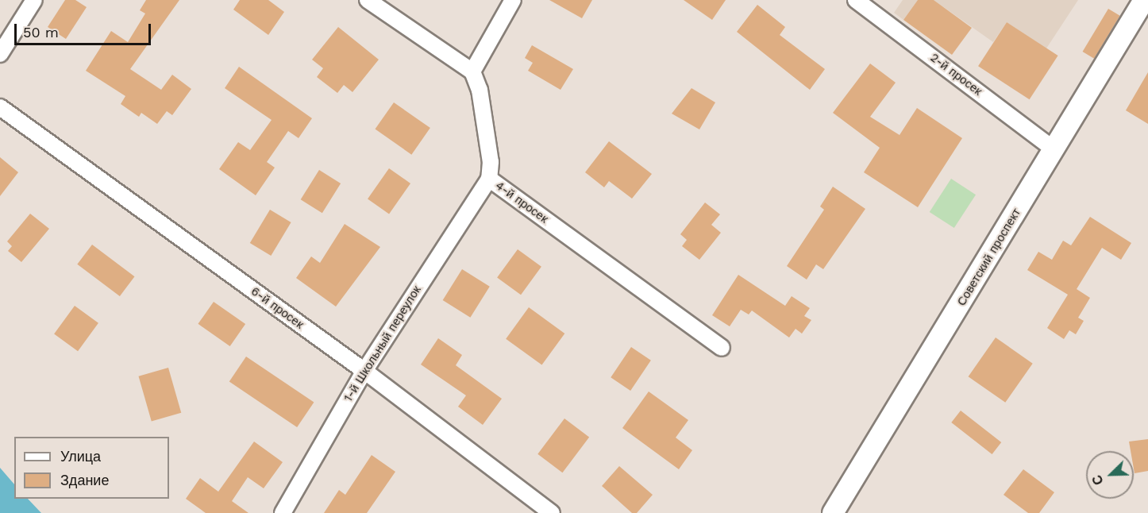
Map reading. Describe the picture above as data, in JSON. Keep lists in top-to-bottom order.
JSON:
{
  "streets": {
    "street": [
      "2-й просек",
      "4-й просек",
      "Советский проспект",
      "6-й просек",
      "1-й Школьный переулок"
    ]
  },
  "crossings": [
    ["2-й просек", "Советский проспект"],
    ["4-й просек", "1-й Школьный переулок"],
    ["6-й просек", "1-й Школьный переулок"]
  ],
  "legend": ["Улица", "Здание"],
  "scale_bar": "50 m",
  "north": "bottom left"
}
